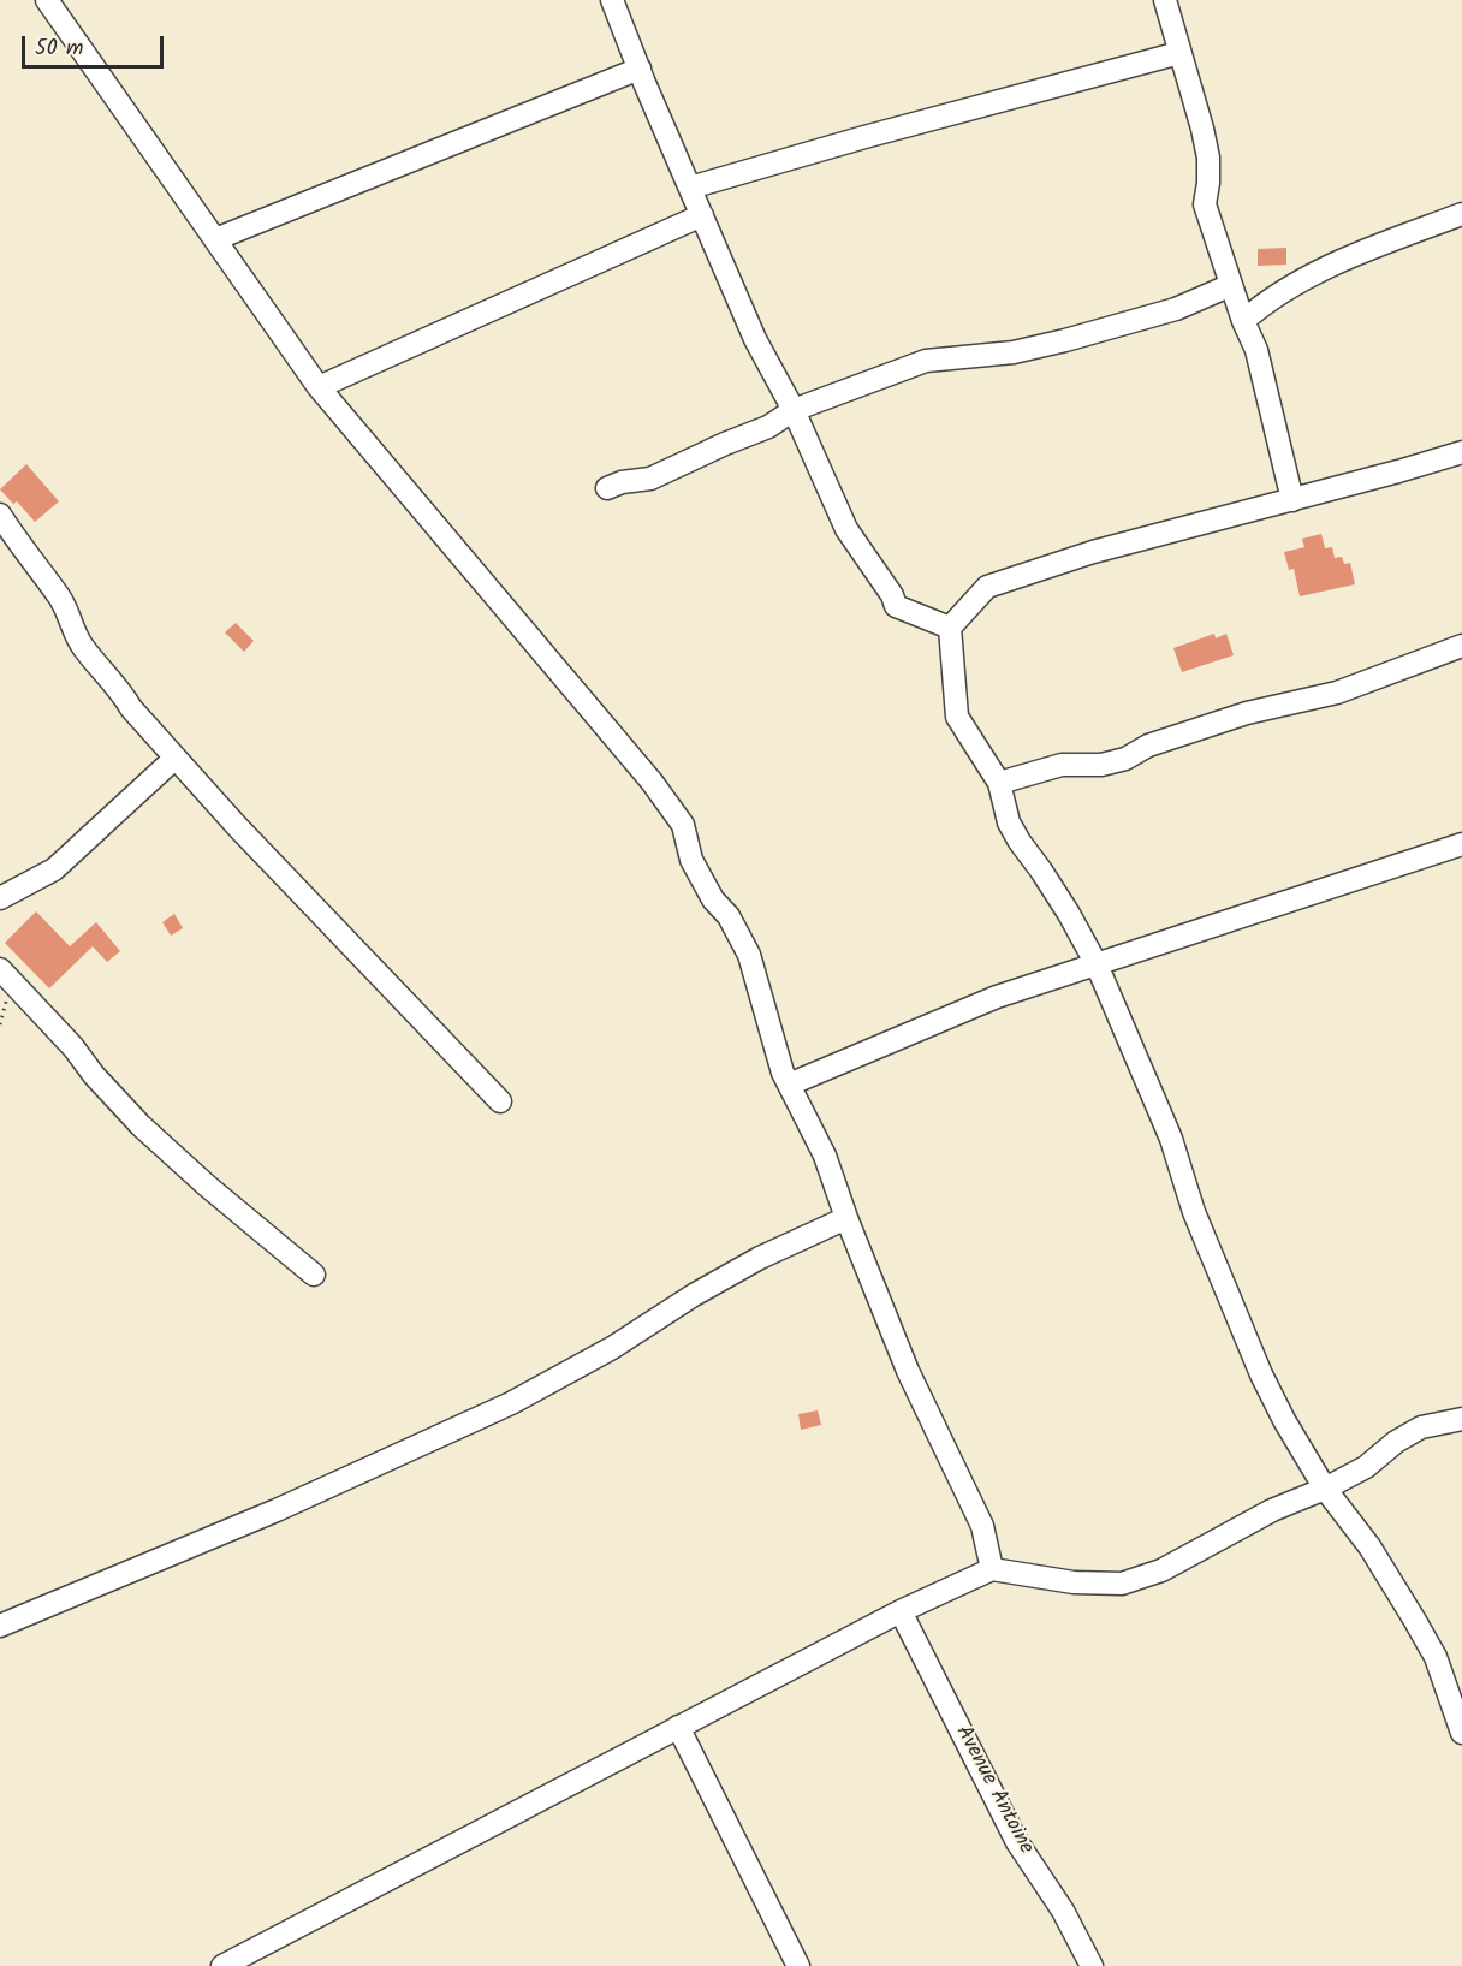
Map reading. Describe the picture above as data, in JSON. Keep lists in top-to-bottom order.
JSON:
{
  "streets": {
    "street": ["Avenue Antoine"]
  },
  "scale_bar": "50 m"
}
